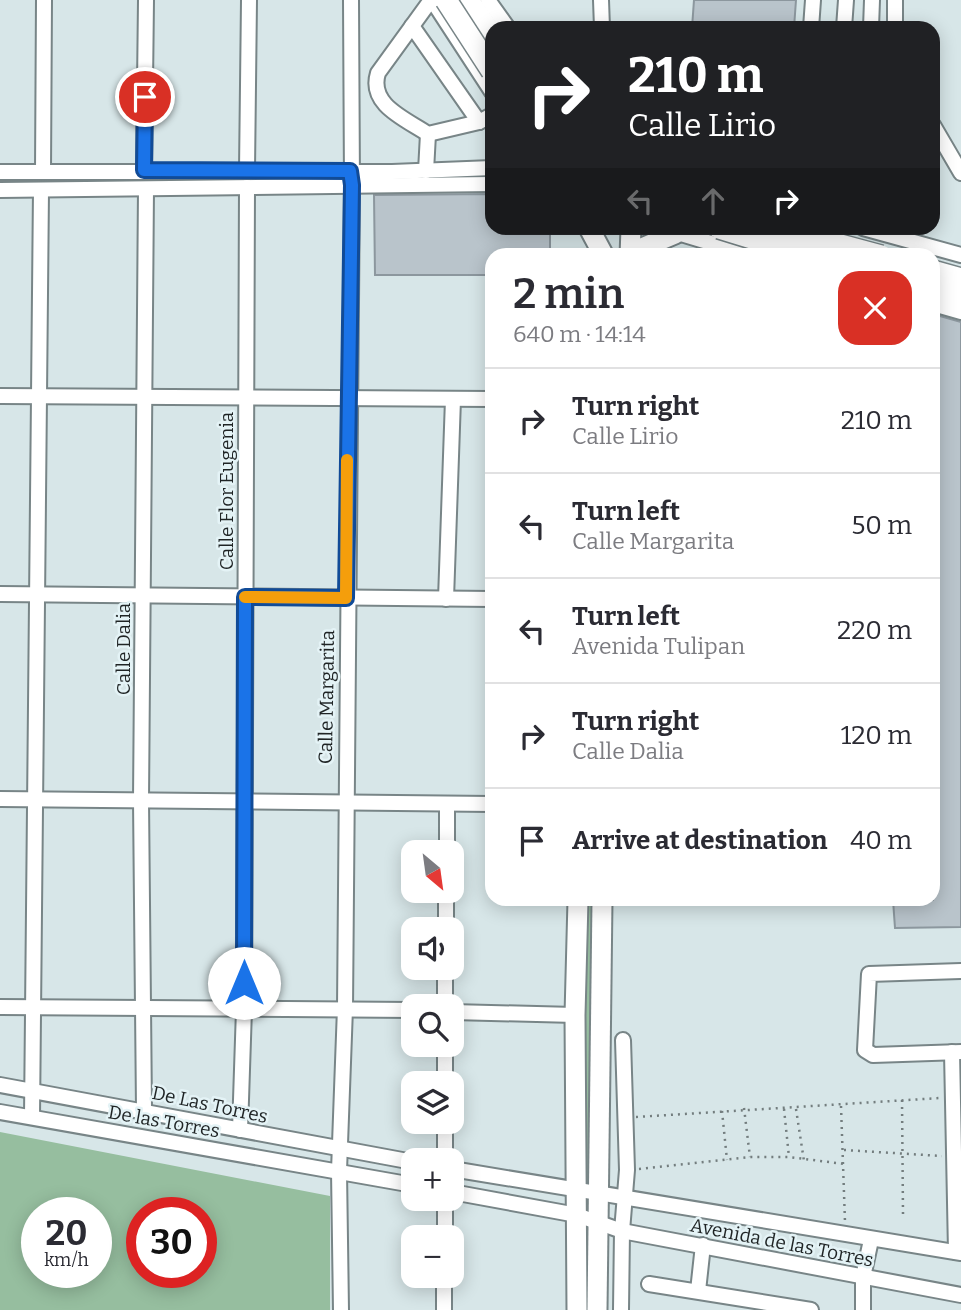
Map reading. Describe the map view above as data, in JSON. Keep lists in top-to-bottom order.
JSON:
{
  "streets": {
    "street": [
      "Calle Flor Eugenia",
      "Calle Dalia",
      "Calle Margarita",
      "De Las Torres",
      "De las Torres",
      "Avenida de las Torres"
    ]
  },
  "crossings": [
    ["Calle Flor Eugenia", "De Las Torres"],
    ["Calle Dalia", "De Las Torres"],
    ["Calle Margarita", "De Las Torres"],
    ["Calle Margarita", "De las Torres"]
  ],
  "north": "bottom right",
  "page": {
    "turn": ["210 m", "Calle Lirio"],
    "heading": ["2 min", "640 m · 14:14"],
    "list": [
      {
        "name": "Turn right",
        "note": "Calle Lirio",
        "value": "210 m"
      },
      {
        "name": "Turn left",
        "note": "Calle Margarita",
        "value": "50 m"
      },
      {
        "name": "Turn left",
        "note": "Avenida Tulipan",
        "value": "220 m"
      },
      {
        "name": "Turn right",
        "note": "Calle Dalia",
        "value": "120 m"
      },
      {
        "name": "Arrive at destination",
        "value": "40 m"
      }
    ],
    "map_buttons": ["+", "−"],
    "speed": "20 km/h",
    "limit": "30"
  }
}
